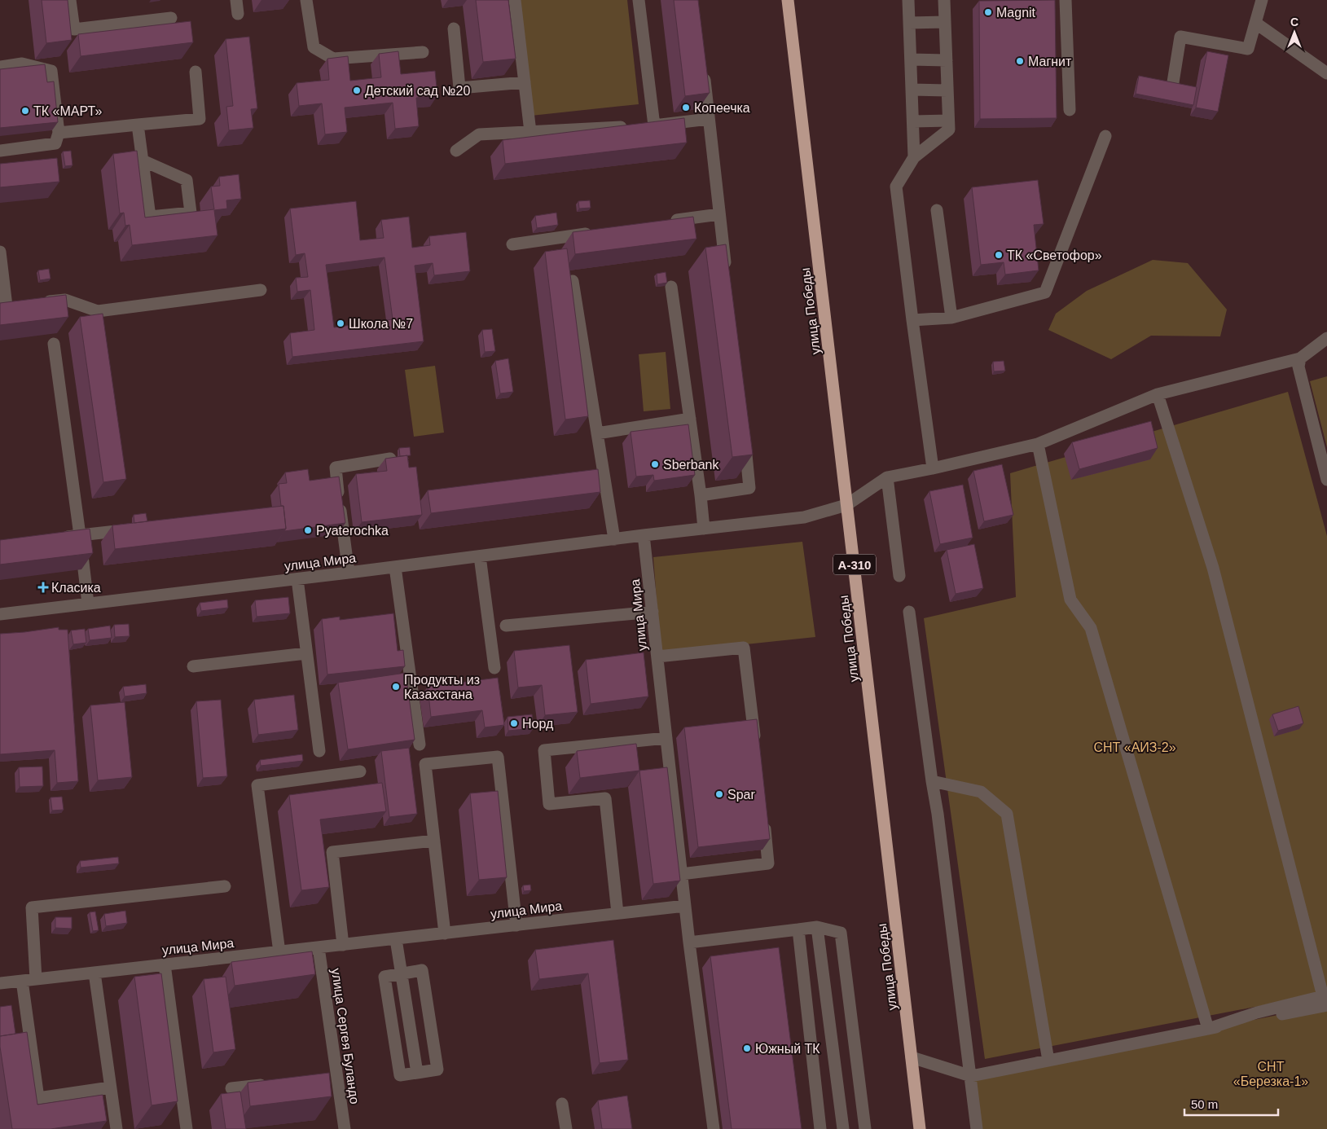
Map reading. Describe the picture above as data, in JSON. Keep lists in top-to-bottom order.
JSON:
{
  "streets": {
    "highway": ["улица Победы", "А-310"],
    "street": ["улица Мира", "улица Сергея Буландо"]
  },
  "crossings": [
    ["улица Победы", "улица Мира"],
    ["улица Мира", "улица Сергея Буландо"]
  ],
  "parks": ["СНТ «АИЗ-2»", "СНТ «Березка-1»"],
  "places": {
    "other": [
      "Magnit",
      "Магнит",
      "Детский сад №20",
      "Копеечка",
      "ТК «МАРТ»",
      "ТК «Светофор»",
      "Школа №7",
      "Sberbank",
      "Pyaterochka",
      "Продукты из Казахстана",
      "Норд",
      "Spar",
      "Южный ТК"
    ],
    "health": ["Класика"]
  },
  "scale_bar": "50 m",
  "north": "top"
}
